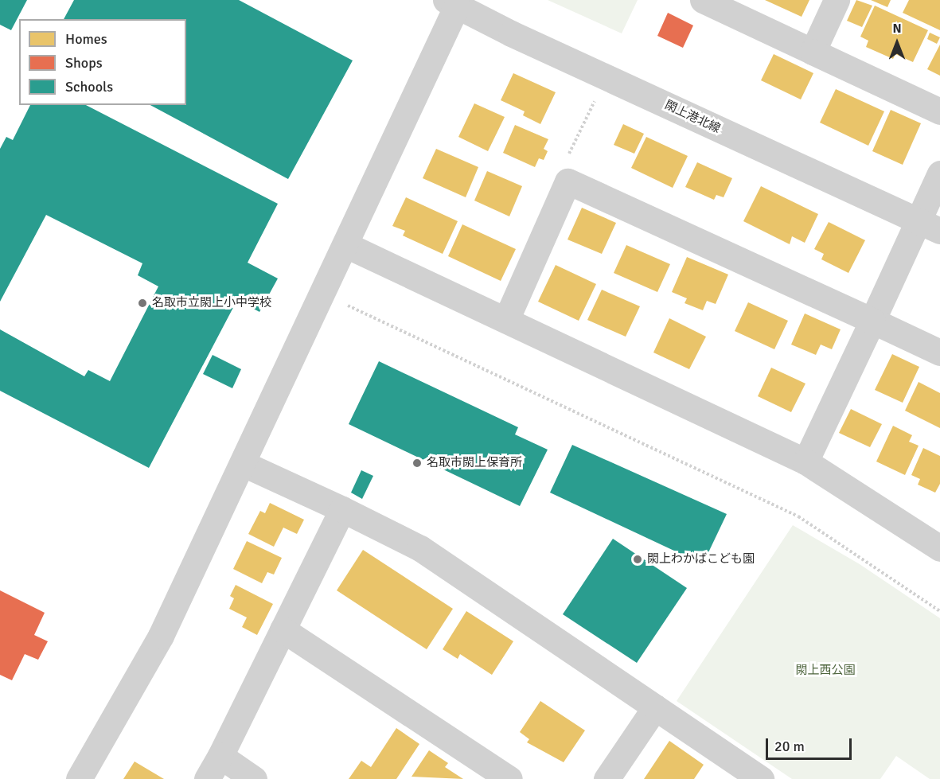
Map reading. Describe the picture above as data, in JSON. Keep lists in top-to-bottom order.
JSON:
{
  "streets": {
    "street": ["閖上港北線"]
  },
  "parks": ["閖上西公園"],
  "places": ["名取市立閖上小中学校", "名取市閖上保育所", "閖上わかばこども園"],
  "legend": ["Homes", "Shops", "Schools"],
  "scale_bar": "20 m",
  "north": "top"
}
